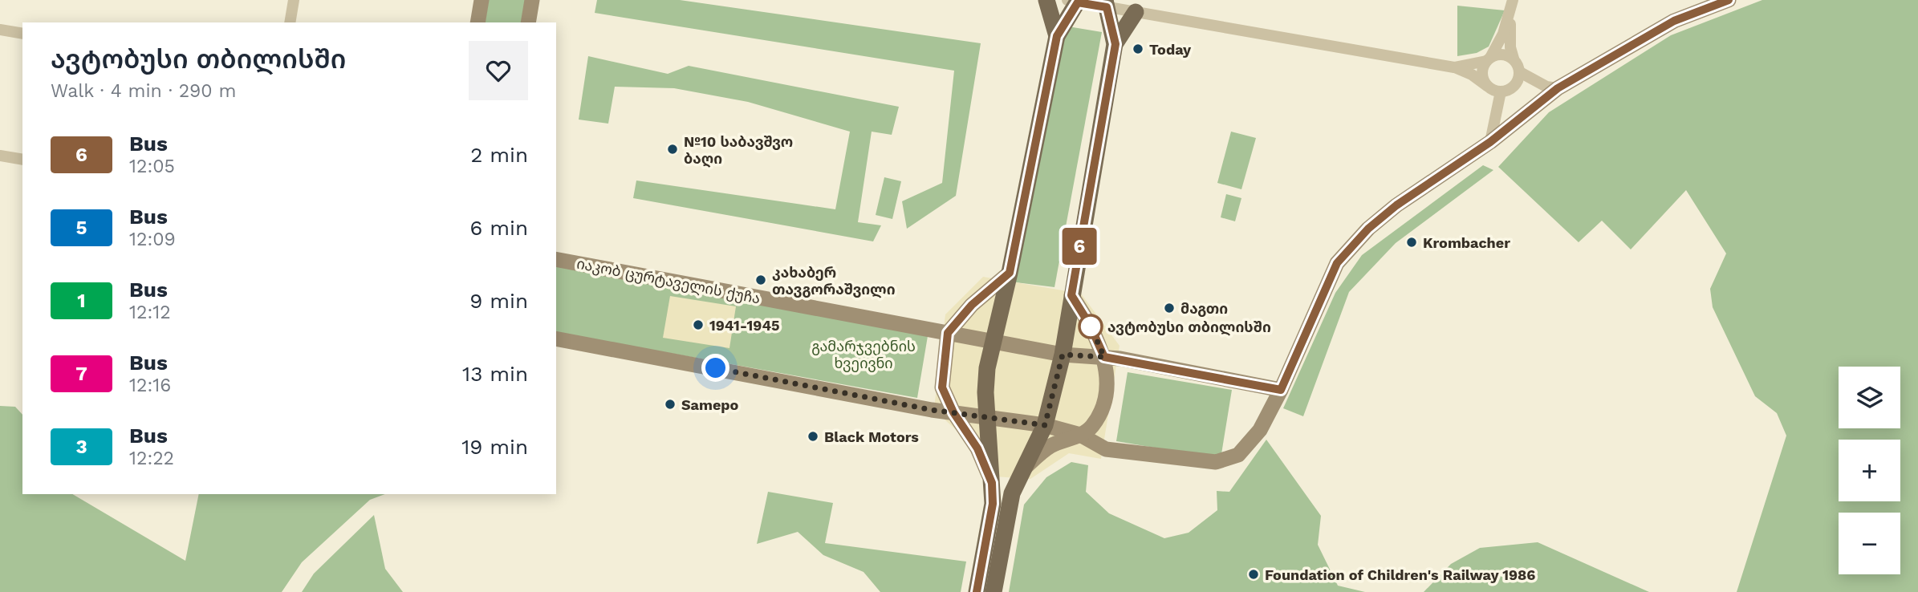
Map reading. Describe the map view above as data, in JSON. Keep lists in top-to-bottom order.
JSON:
{
  "streets": {
    "main road": ["იაკობ ცურტაველის ქუჩა"]
  },
  "parks": ["გამარჯვებნის ხვეივნი"],
  "places": [
    "Today",
    "№10 საბავშვო ბაღი",
    "Krombacher",
    "კახაბერ თავგორაშვილი",
    "მაგთი",
    "1941-1945",
    "ავტობუსი თბილისში",
    "Samepo",
    "Black Motors",
    "Foundation of Children's Railway 1986"
  ],
  "lines": ["bus line 6"],
  "page": {
    "on_map": "6",
    "heading": ["ავტობუსი თბილისში", "Walk · 4 min · 290 m"],
    "list": [
      {
        "mark": "6",
        "name": "Bus",
        "note": "12:05",
        "value": "2 min"
      },
      {
        "mark": "5",
        "name": "Bus",
        "note": "12:09",
        "value": "6 min"
      },
      {
        "mark": "1",
        "name": "Bus",
        "note": "12:12",
        "value": "9 min"
      },
      {
        "mark": "7",
        "name": "Bus",
        "note": "12:16",
        "value": "13 min"
      },
      {
        "mark": "3",
        "name": "Bus",
        "note": "12:22",
        "value": "19 min"
      }
    ],
    "map_buttons": ["+", "−"]
  }
}
